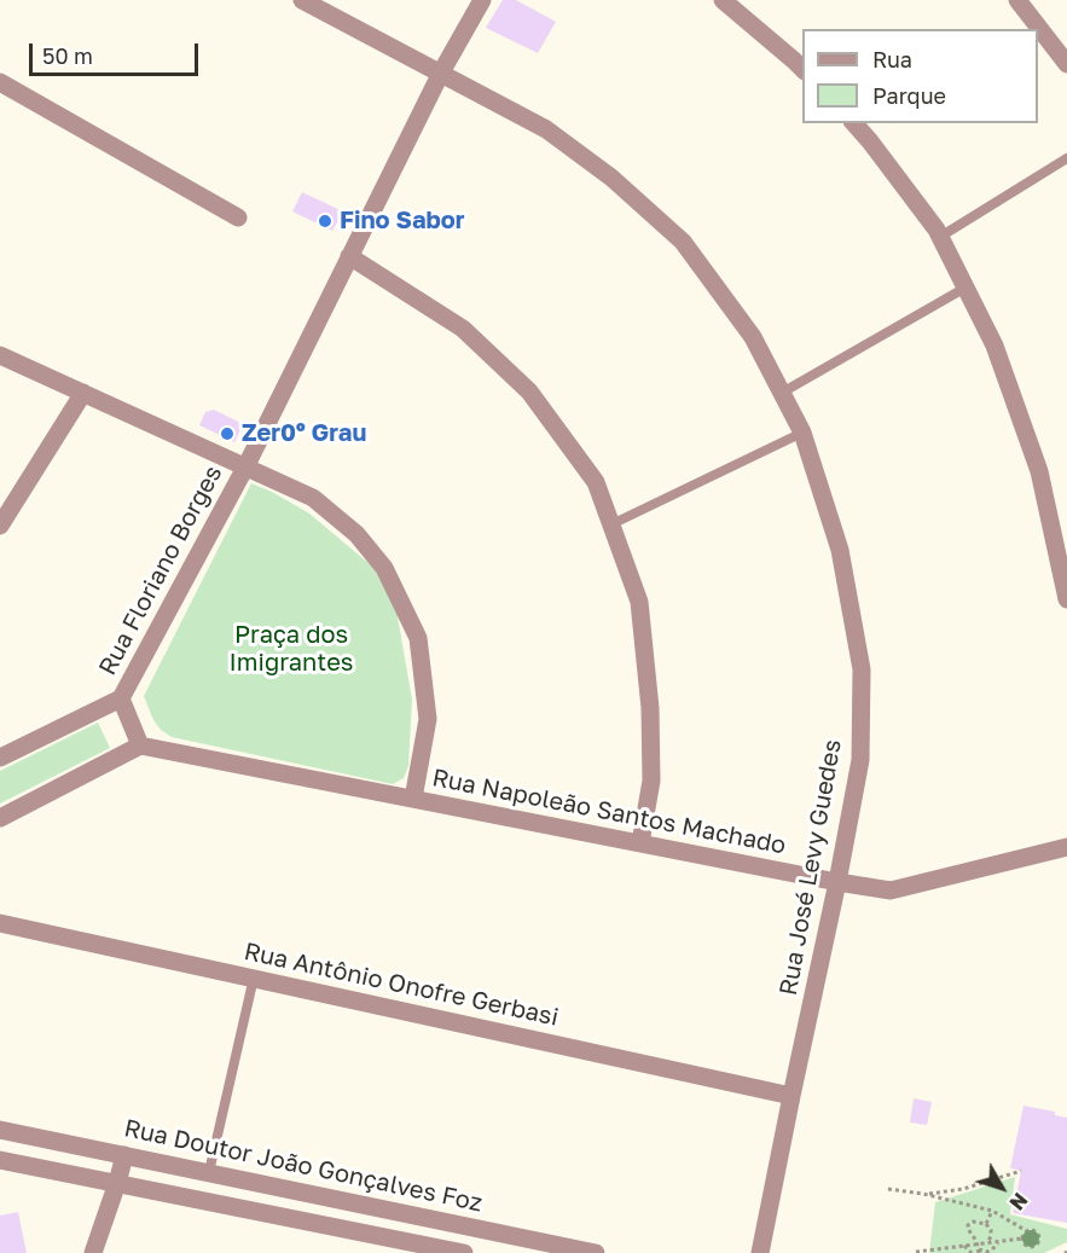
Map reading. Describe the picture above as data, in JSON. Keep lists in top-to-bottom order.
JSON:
{
  "streets": {
    "street": [
      "Rua Floriano Borges",
      "Rua Napoleão Santos Machado",
      "Rua José Levy Guedes",
      "Rua Antônio Onofre Gerbasi",
      "Rua Doutor João Gonçalves Foz"
    ]
  },
  "crossings": [
    ["Rua Floriano Borges", "Rua José Levy Guedes"],
    ["Rua Napoleão Santos Machado", "Rua José Levy Guedes"],
    ["Rua José Levy Guedes", "Rua Antônio Onofre Gerbasi"]
  ],
  "parks": ["Praça dos Imigrantes"],
  "places": ["Fino Sabor", "Zer0º Grau"],
  "legend": ["Rua", "Parque"],
  "scale_bar": "50 m",
  "north": "bottom right"
}
